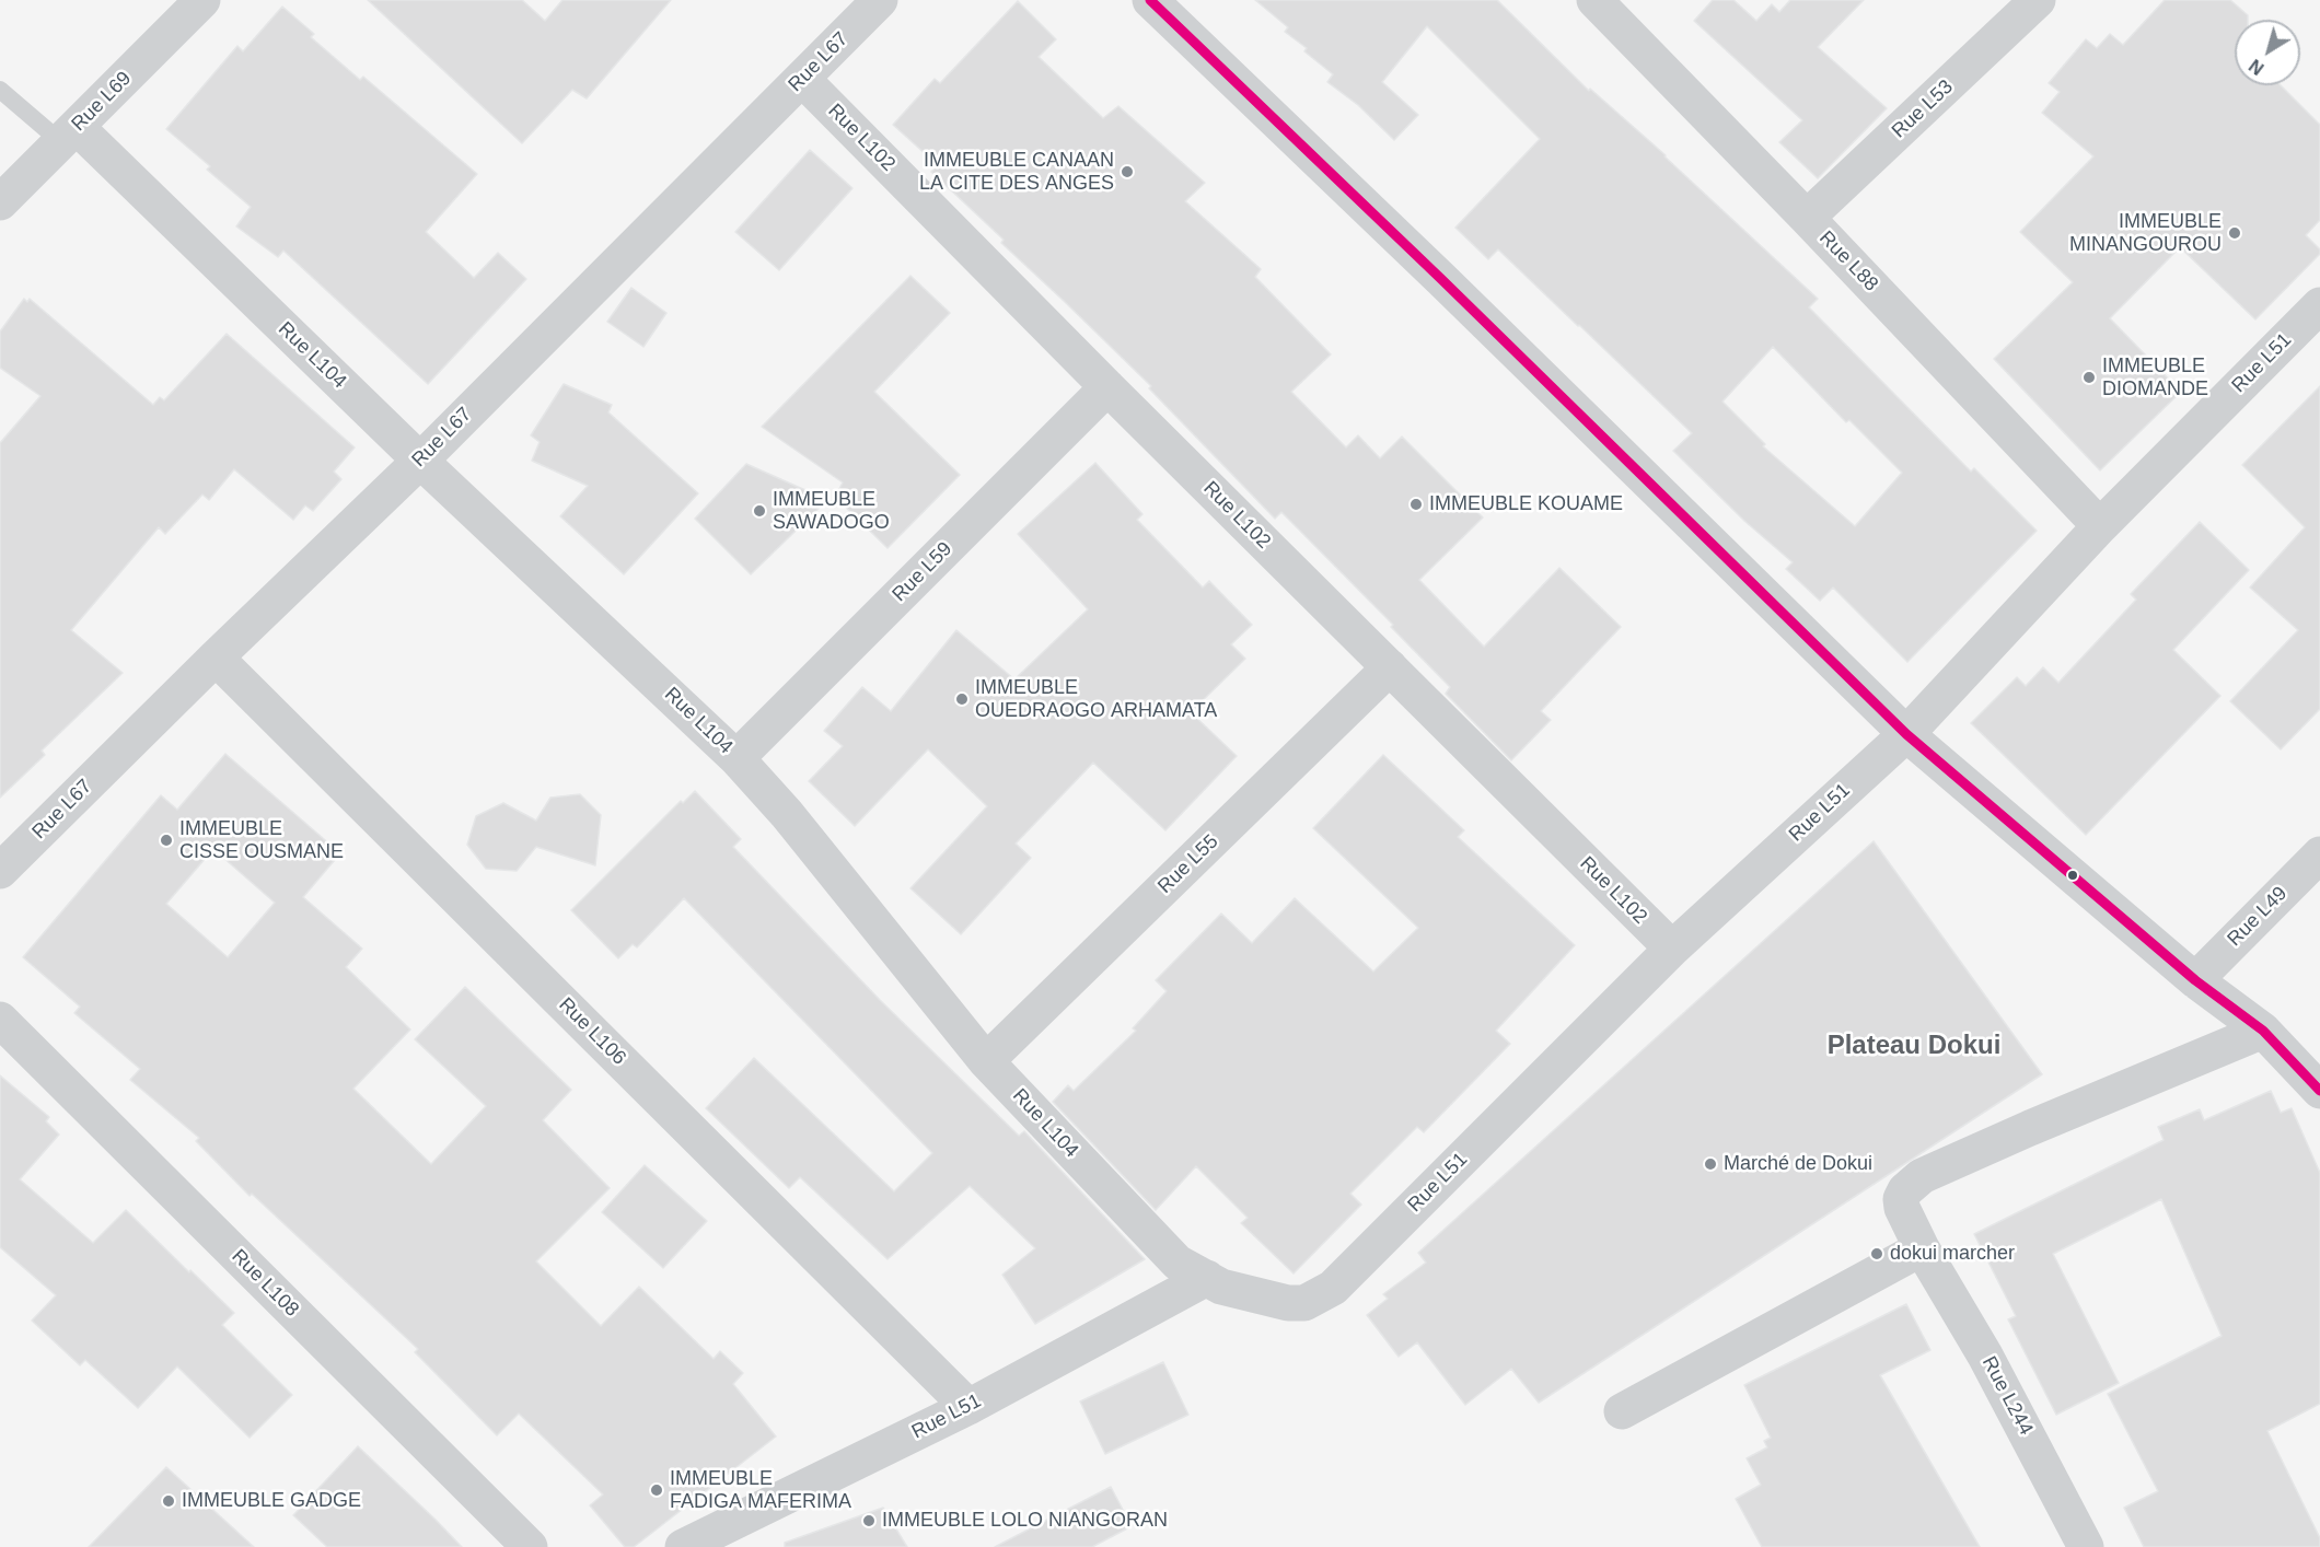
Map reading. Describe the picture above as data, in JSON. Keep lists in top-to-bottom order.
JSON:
{
  "streets": {
    "street": [
      "Rue L67",
      "Rue L69",
      "Rue L53",
      "Rue L102",
      "Rue L88",
      "Rue L104",
      "Rue L51",
      "Rue L59",
      "Rue L55",
      "Rue L49",
      "Rue L106",
      "Rue L108",
      "Rue L244"
    ]
  },
  "crossings": [
    ["Rue L67", "Rue L102"],
    ["Rue L67", "Rue L104"],
    ["Rue L67", "Rue L106"],
    ["Rue L69", "Rue L104"],
    ["Rue L53", "Rue L88"],
    ["Rue L102", "Rue L51"],
    ["Rue L102", "Rue L59"],
    ["Rue L102", "Rue L55"],
    ["Rue L88", "Rue L51"],
    ["Rue L104", "Rue L51"],
    ["Rue L104", "Rue L59"],
    ["Rue L104", "Rue L55"],
    ["Rue L51", "Rue L106"]
  ],
  "districts": ["Plateau Dokui"],
  "places": [
    "IMMEUBLE CANAAN LA CITE DES ANGES",
    "IMMEUBLE MINANGOUROU",
    "IMMEUBLE DIOMANDE",
    "IMMEUBLE KOUAME",
    "IMMEUBLE SAWADOGO",
    "IMMEUBLE OUEDRAOGO ARHAMATA",
    "IMMEUBLE CISSE OUSMANE",
    "Marché de Dokui",
    "dokui marcher",
    "IMMEUBLE FADIGA MAFERIMA",
    "IMMEUBLE GADGE",
    "IMMEUBLE LOLO NIANGORAN"
  ],
  "north": "bottom left"
}
